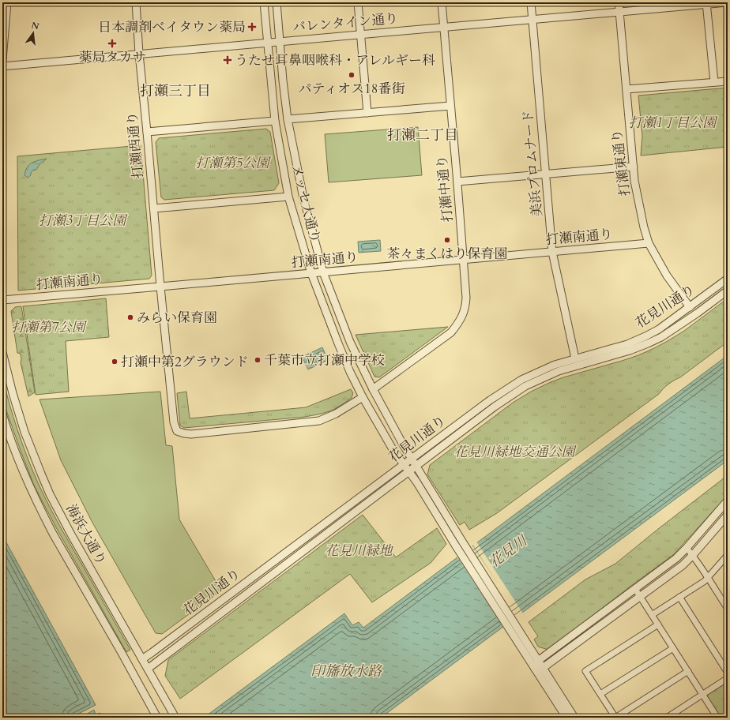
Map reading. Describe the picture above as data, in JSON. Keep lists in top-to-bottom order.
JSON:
{
  "streets": {
    "street": [
      "バレンタイン通り",
      "打瀬西通り",
      "打瀬東通り",
      "美浜プロムナード",
      "打瀬中通り",
      "メッセ大通り",
      "打瀬南通り",
      "花見川通り",
      "海浜大通り"
    ]
  },
  "crossings": [
    ["バレンタイン通り", "打瀬西通り"],
    ["バレンタイン通り", "打瀬東通り"],
    ["バレンタイン通り", "美浜プロムナード"],
    ["バレンタイン通り", "打瀬中通り"],
    ["バレンタイン通り", "メッセ大通り"],
    ["打瀬西通り", "メッセ大通り"],
    ["打瀬西通り", "打瀬南通り"],
    ["打瀬東通り", "打瀬南通り"],
    ["打瀬東通り", "花見川通り"],
    ["美浜プロムナード", "打瀬南通り"],
    ["美浜プロムナード", "花見川通り"],
    ["打瀬中通り", "メッセ大通り"],
    ["打瀬中通り", "打瀬南通り"],
    ["メッセ大通り", "打瀬南通り"],
    ["メッセ大通り", "花見川通り"],
    ["花見川通り", "海浜大通り"]
  ],
  "districts": ["打瀬三丁目", "打瀬二丁目"],
  "water": ["花見川", "印旛放水路"],
  "parks": [
    "打瀬1丁目公園",
    "打瀬第5公園",
    "打瀬3丁目公園",
    "打瀬第7公園",
    "花見川緑地交通公園",
    "花見川緑地"
  ],
  "places": {
    "health": ["日本調剤ベイタウン薬局", "薬局タカサ", "うたせ耳鼻咽喉科・アレルギー科"],
    "other": [
      "パティオス18番街",
      "茶々まくはり保育園",
      "みらい保育園",
      "千葉市立打瀬中学校",
      "打瀬中第2グラウンド"
    ]
  },
  "north": "top"
}
